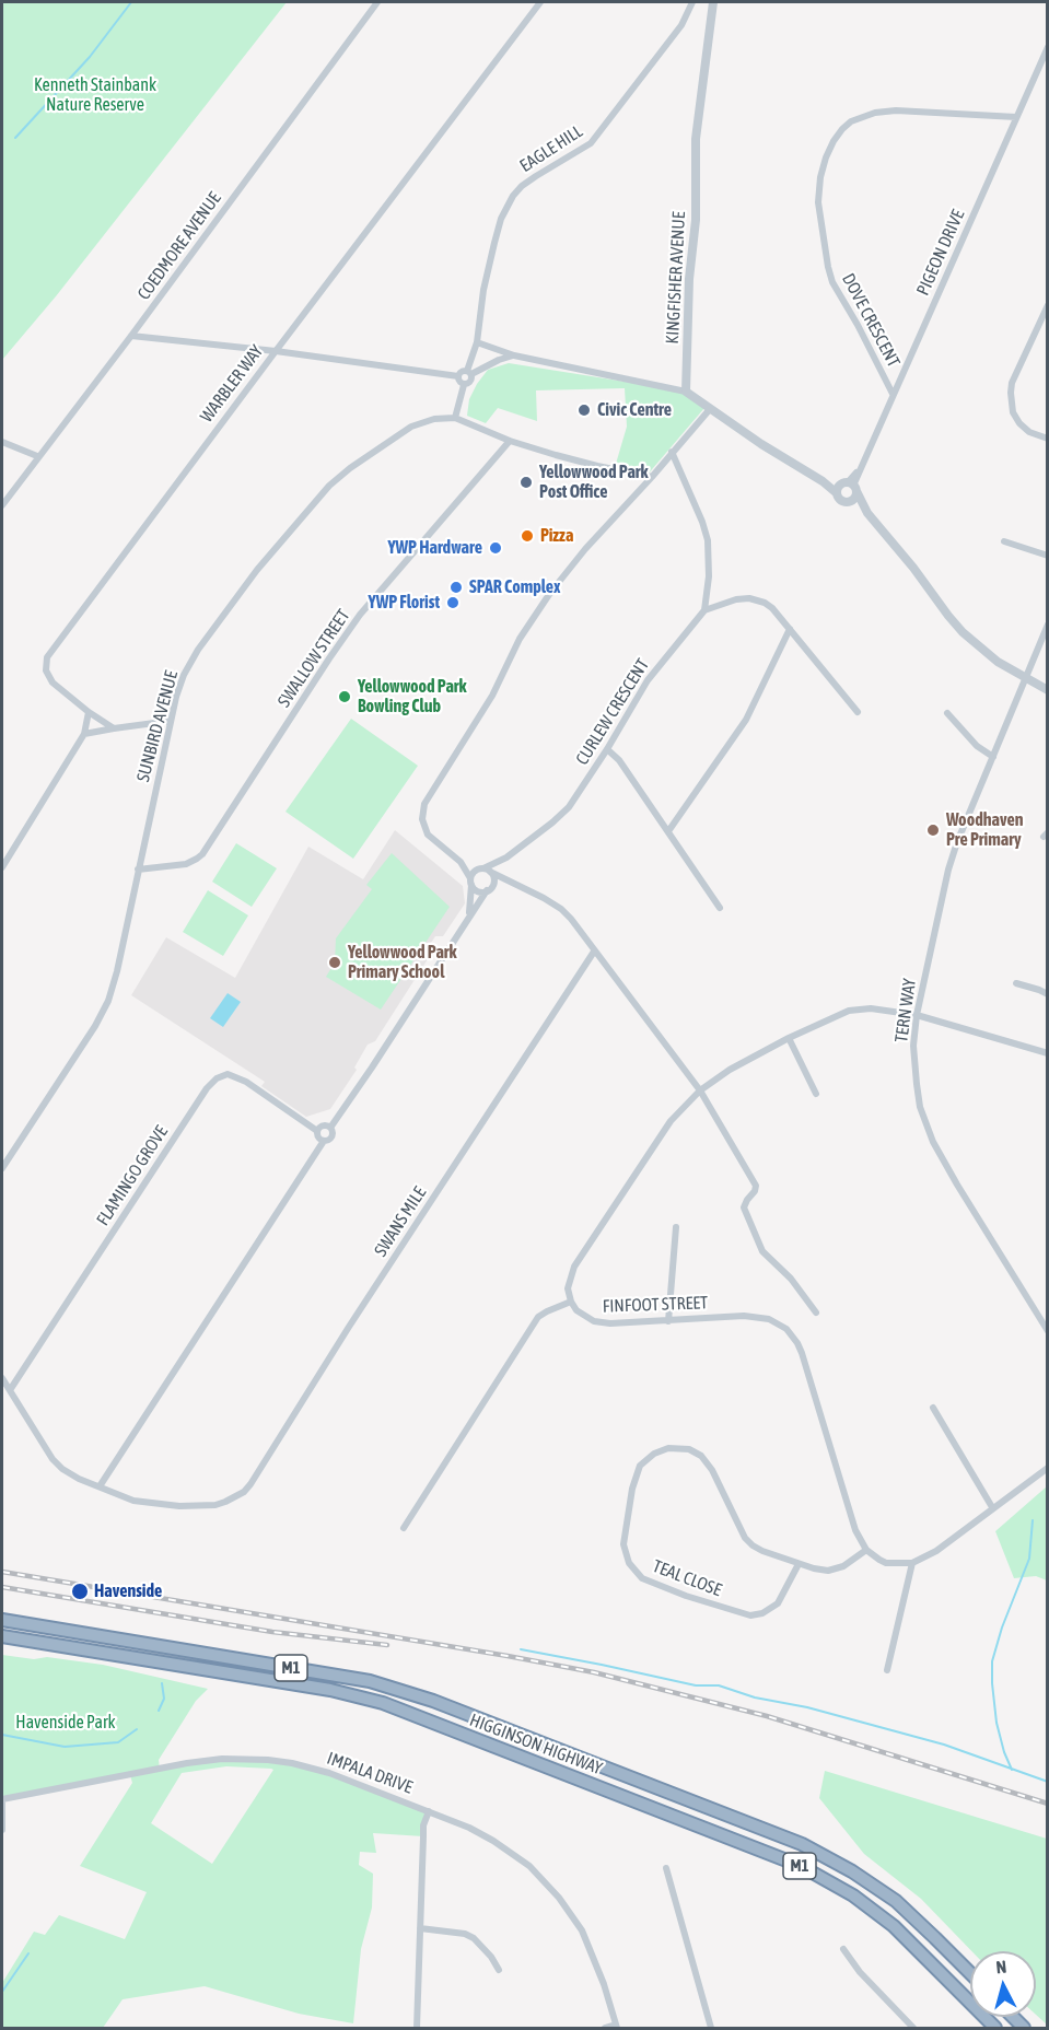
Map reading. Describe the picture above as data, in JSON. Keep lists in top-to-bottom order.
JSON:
{
  "streets": {
    "highway": ["M1", "HIGGINSON HIGHWAY"],
    "street": [
      "EAGLE HILL",
      "COEDMORE AVENUE",
      "PIGEON DRIVE",
      "KINGFISHER AVENUE",
      "DOVE CRESCENT",
      "WARBLER WAY",
      "SWALLOW STREET",
      "CURLEW CRESCENT",
      "SUNBIRD AVENUE",
      "TERN WAY",
      "FLAMINGO GROVE",
      "SWANS MILE",
      "FINFOOT STREET",
      "TEAL CLOSE",
      "IMPALA DRIVE"
    ]
  },
  "crossings": [
    ["PIGEON DRIVE", "DOVE CRESCENT"],
    ["SWALLOW STREET", "SUNBIRD AVENUE"],
    ["FINFOOT STREET", "TEAL CLOSE"]
  ],
  "parks": ["Kenneth Stainbank Nature Reserve", "Havenside Park"],
  "places": [
    "Civic Centre",
    "Yellowwood Park Post Office",
    "Pizza",
    "YWP Hardware",
    "SPAR Complex",
    "YWP Florist",
    "Yellowwood Park Bowling Club",
    "Woodhaven Pre Primary",
    "Yellowwood Park Primary School",
    "Havenside"
  ],
  "north": "top"
}
